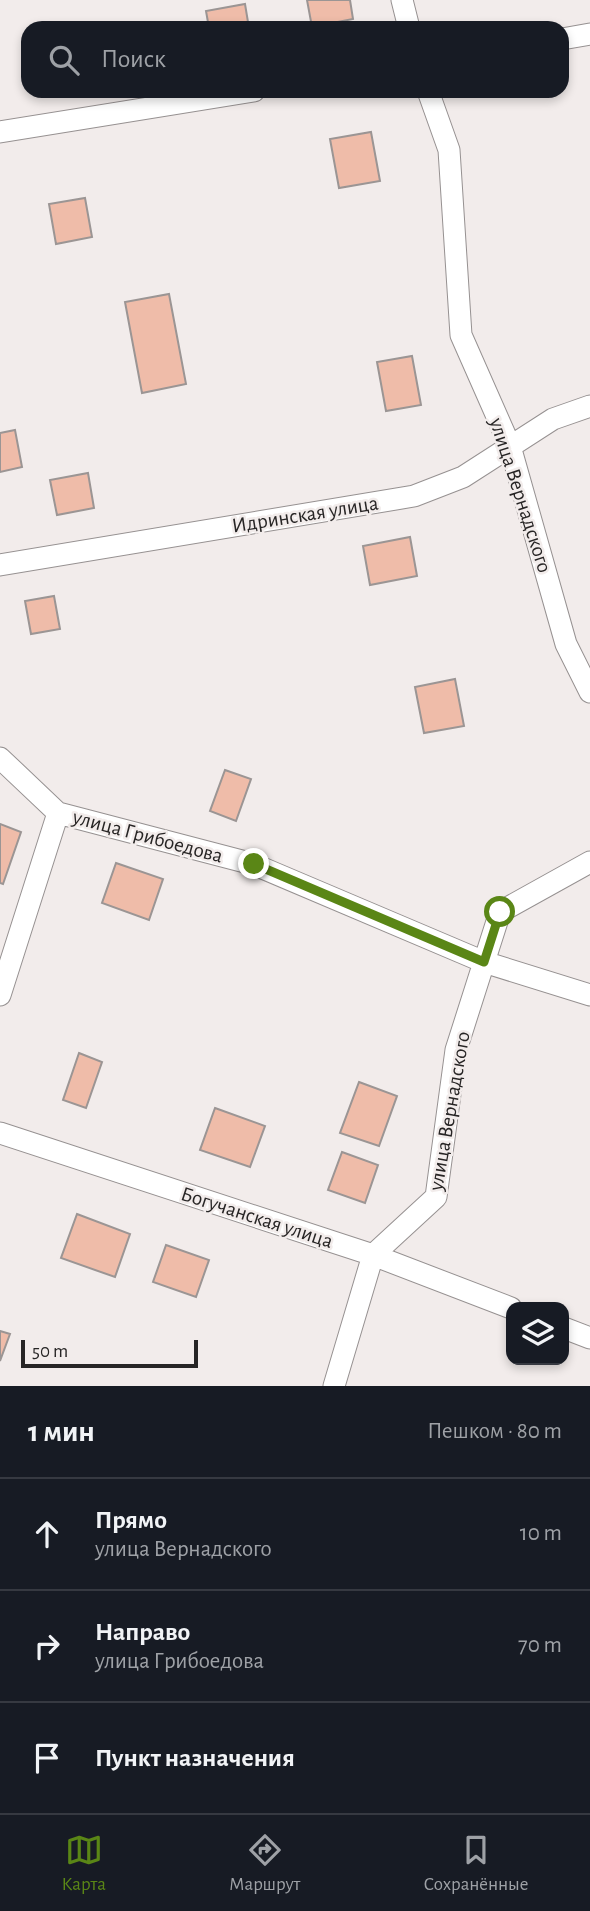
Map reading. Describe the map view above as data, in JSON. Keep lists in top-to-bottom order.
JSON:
{
  "streets": {
    "street": [
      "улица Вернадского",
      "Идринская улица",
      "улица Грибоедова",
      "Богучанская улица"
    ]
  },
  "crossings": [
    ["улица Вернадского", "Идринская улица"],
    ["улица Вернадского", "улица Грибоедова"],
    ["улица Вернадского", "Богучанская улица"]
  ],
  "scale_bar": "50 m",
  "page": {
    "search": "Поиск",
    "scale": "50 m",
    "heading": ["1 мин", "Пешком · 80 m"],
    "list": [
      ["Прямо", "улица Вернадского", "10 m"],
      ["Направо", "улица Грибоедова", "70 m"],
      "Пункт назначения"
    ],
    "nav": ["Карта", "Маршрут", "Сохранённые"]
  }
}
